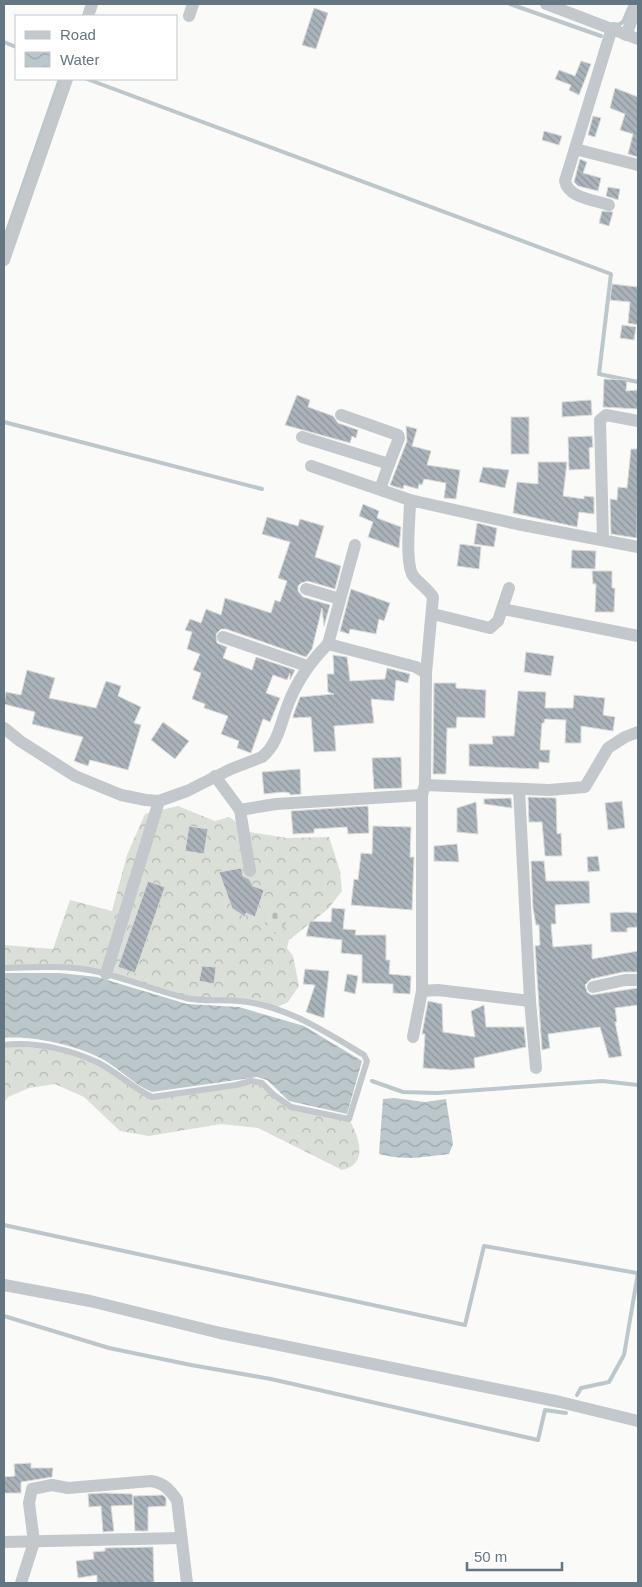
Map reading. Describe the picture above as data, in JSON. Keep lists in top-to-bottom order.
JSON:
{
  "legend": ["Road", "Water"],
  "scale_bar": "50 m"
}
